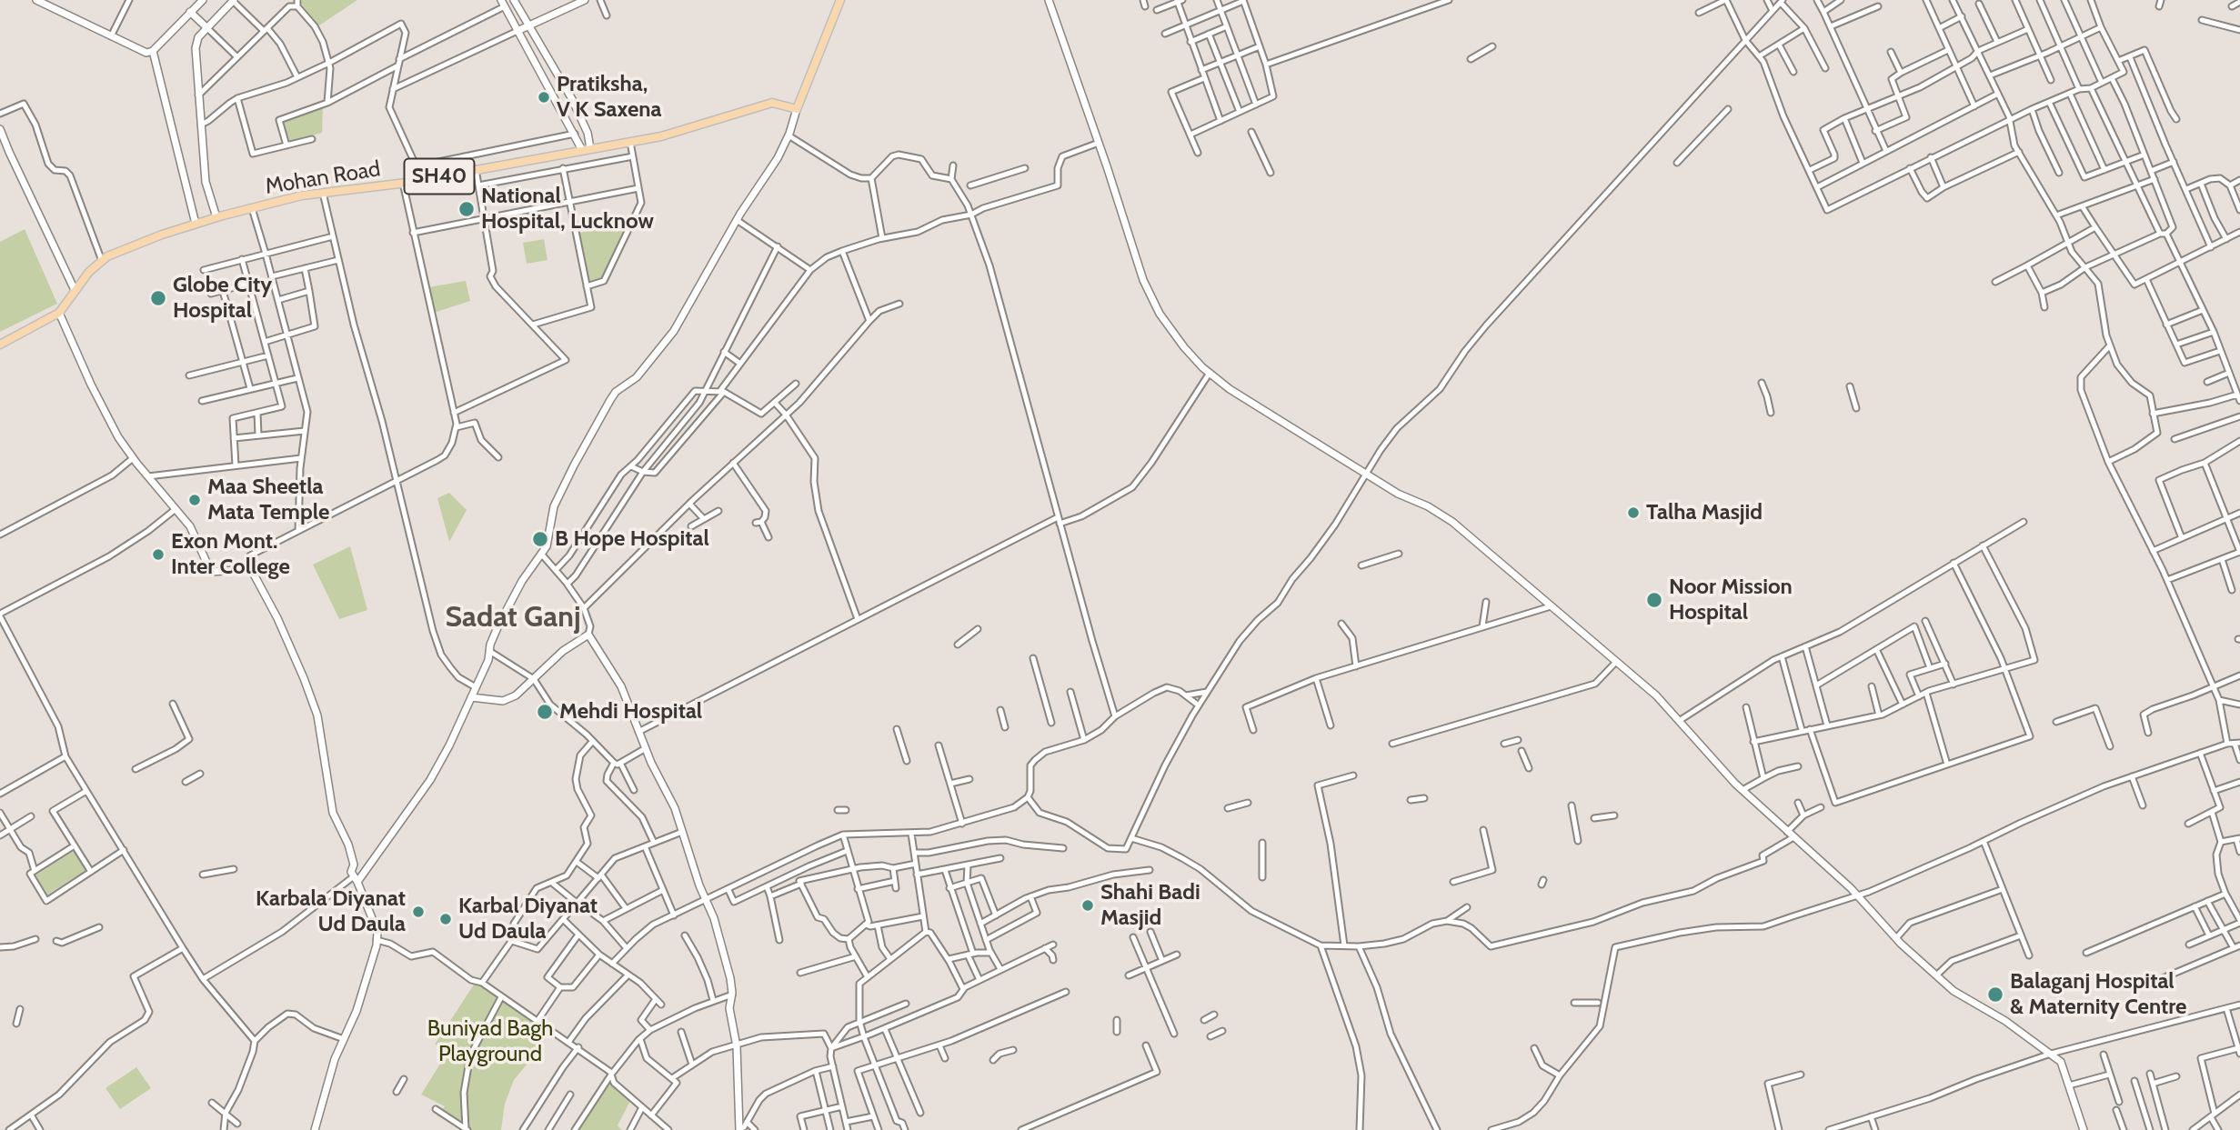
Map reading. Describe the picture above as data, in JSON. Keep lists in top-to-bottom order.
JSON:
{
  "streets": {
    "main road": ["SH40", "Mohan Road"]
  },
  "districts": ["Sadat Ganj"],
  "parks": ["Buniyad Bagh Playground"],
  "places": [
    "Pratiksha, V K Saxena",
    "National Hospital, Lucknow",
    "Globe City Hospital",
    "Maa Sheetla Mata Temple",
    "Talha Masjid",
    "B Hope Hospital",
    "Exon Mont. Inter College",
    "Noor Mission Hospital",
    "Mehdi Hospital",
    "Shahi Badi Masjid",
    "Karbala Diyanat Ud Daula",
    "Karbal Diyanat Ud Daula",
    "Balaganj Hospital & Maternity Centre"
  ]
}
